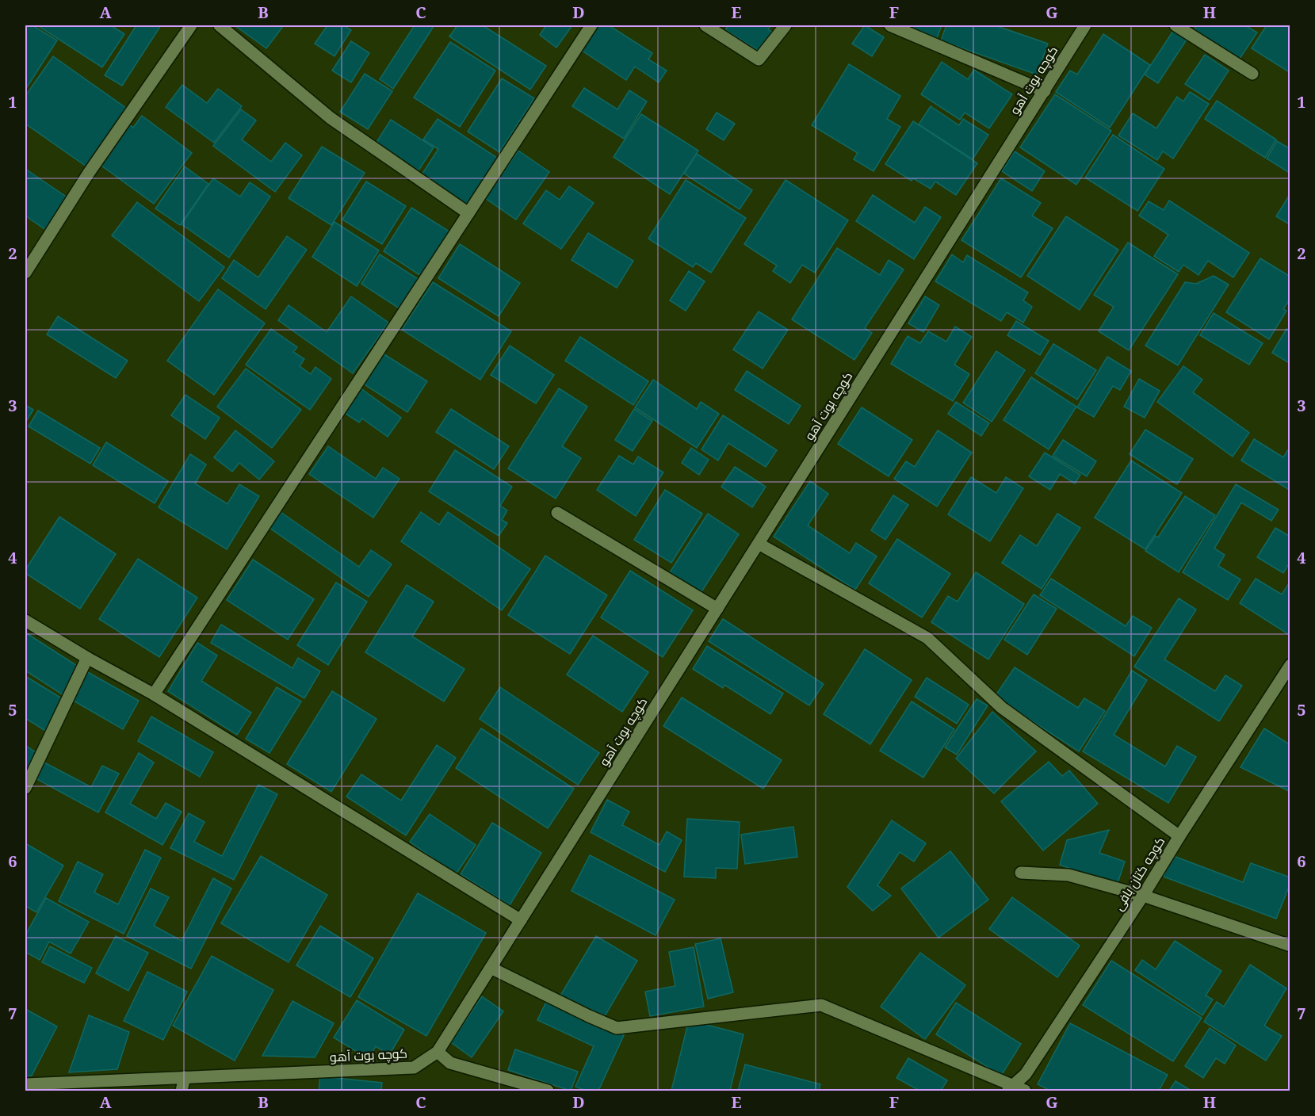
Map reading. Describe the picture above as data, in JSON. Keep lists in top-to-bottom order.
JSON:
{
  "streets": {
    "street": ["کوچه بوت آهو", "کوچه کتان بافی"]
  },
  "grid": {
    "columns": [
      "A",
      "B",
      "C",
      "D",
      "E",
      "F",
      "G",
      "H"
    ],
    "rows": [
      "1",
      "2",
      "3",
      "4",
      "5",
      "6",
      "7"
    ]
  }
}
